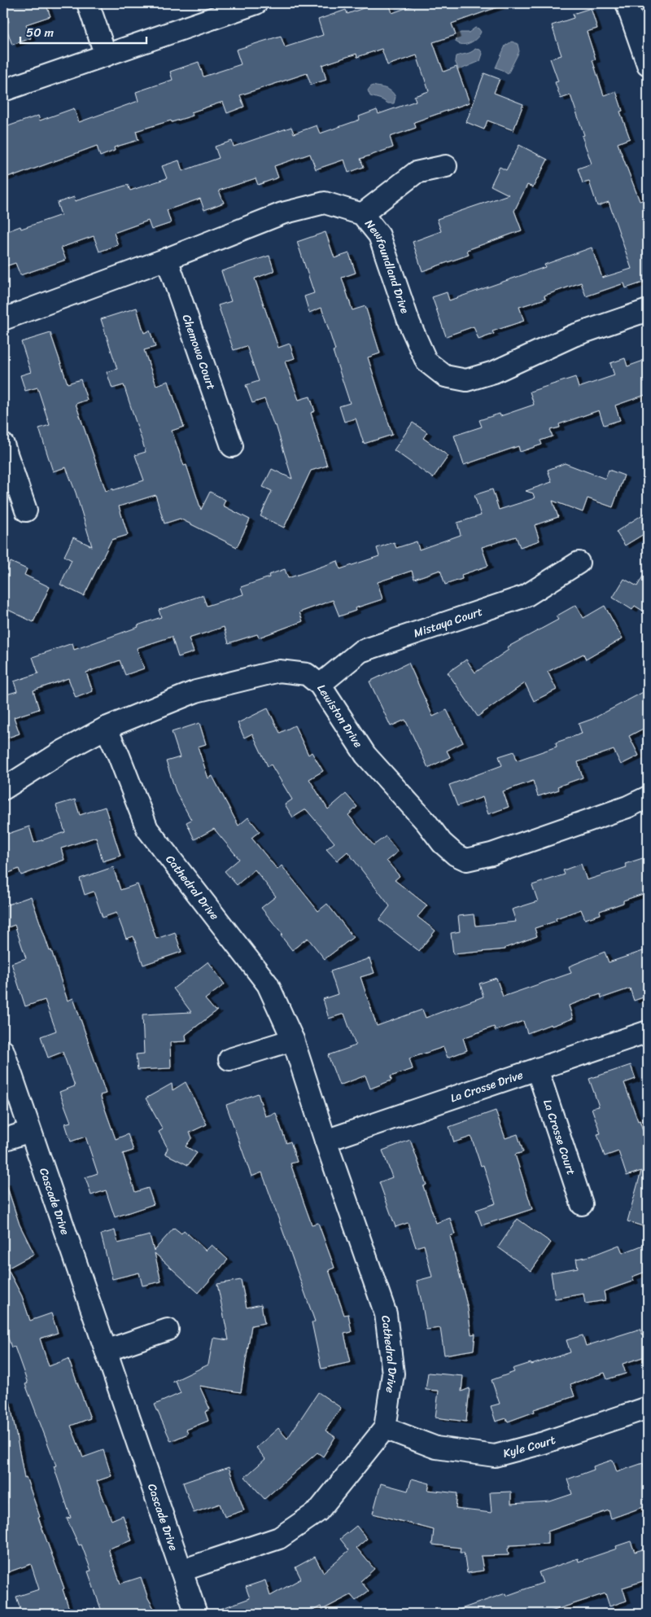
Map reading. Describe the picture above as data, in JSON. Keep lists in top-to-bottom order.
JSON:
{
  "streets": {
    "street": [
      "Newfoundland Drive",
      "Chemowa Court",
      "Mistaya Court",
      "Lewiston Drive",
      "Cathedral Drive",
      "La Crosse Drive",
      "La Crosse Court",
      "Cascade Drive",
      "Kyle Court"
    ]
  },
  "crossings": [
    ["Newfoundland Drive", "Chemowa Court"],
    ["Mistaya Court", "Lewiston Drive"],
    ["Lewiston Drive", "Cathedral Drive"],
    ["Cathedral Drive", "La Crosse Drive"],
    ["Cathedral Drive", "Kyle Court"],
    ["La Crosse Drive", "La Crosse Court"]
  ],
  "scale_bar": "50 m"
}
